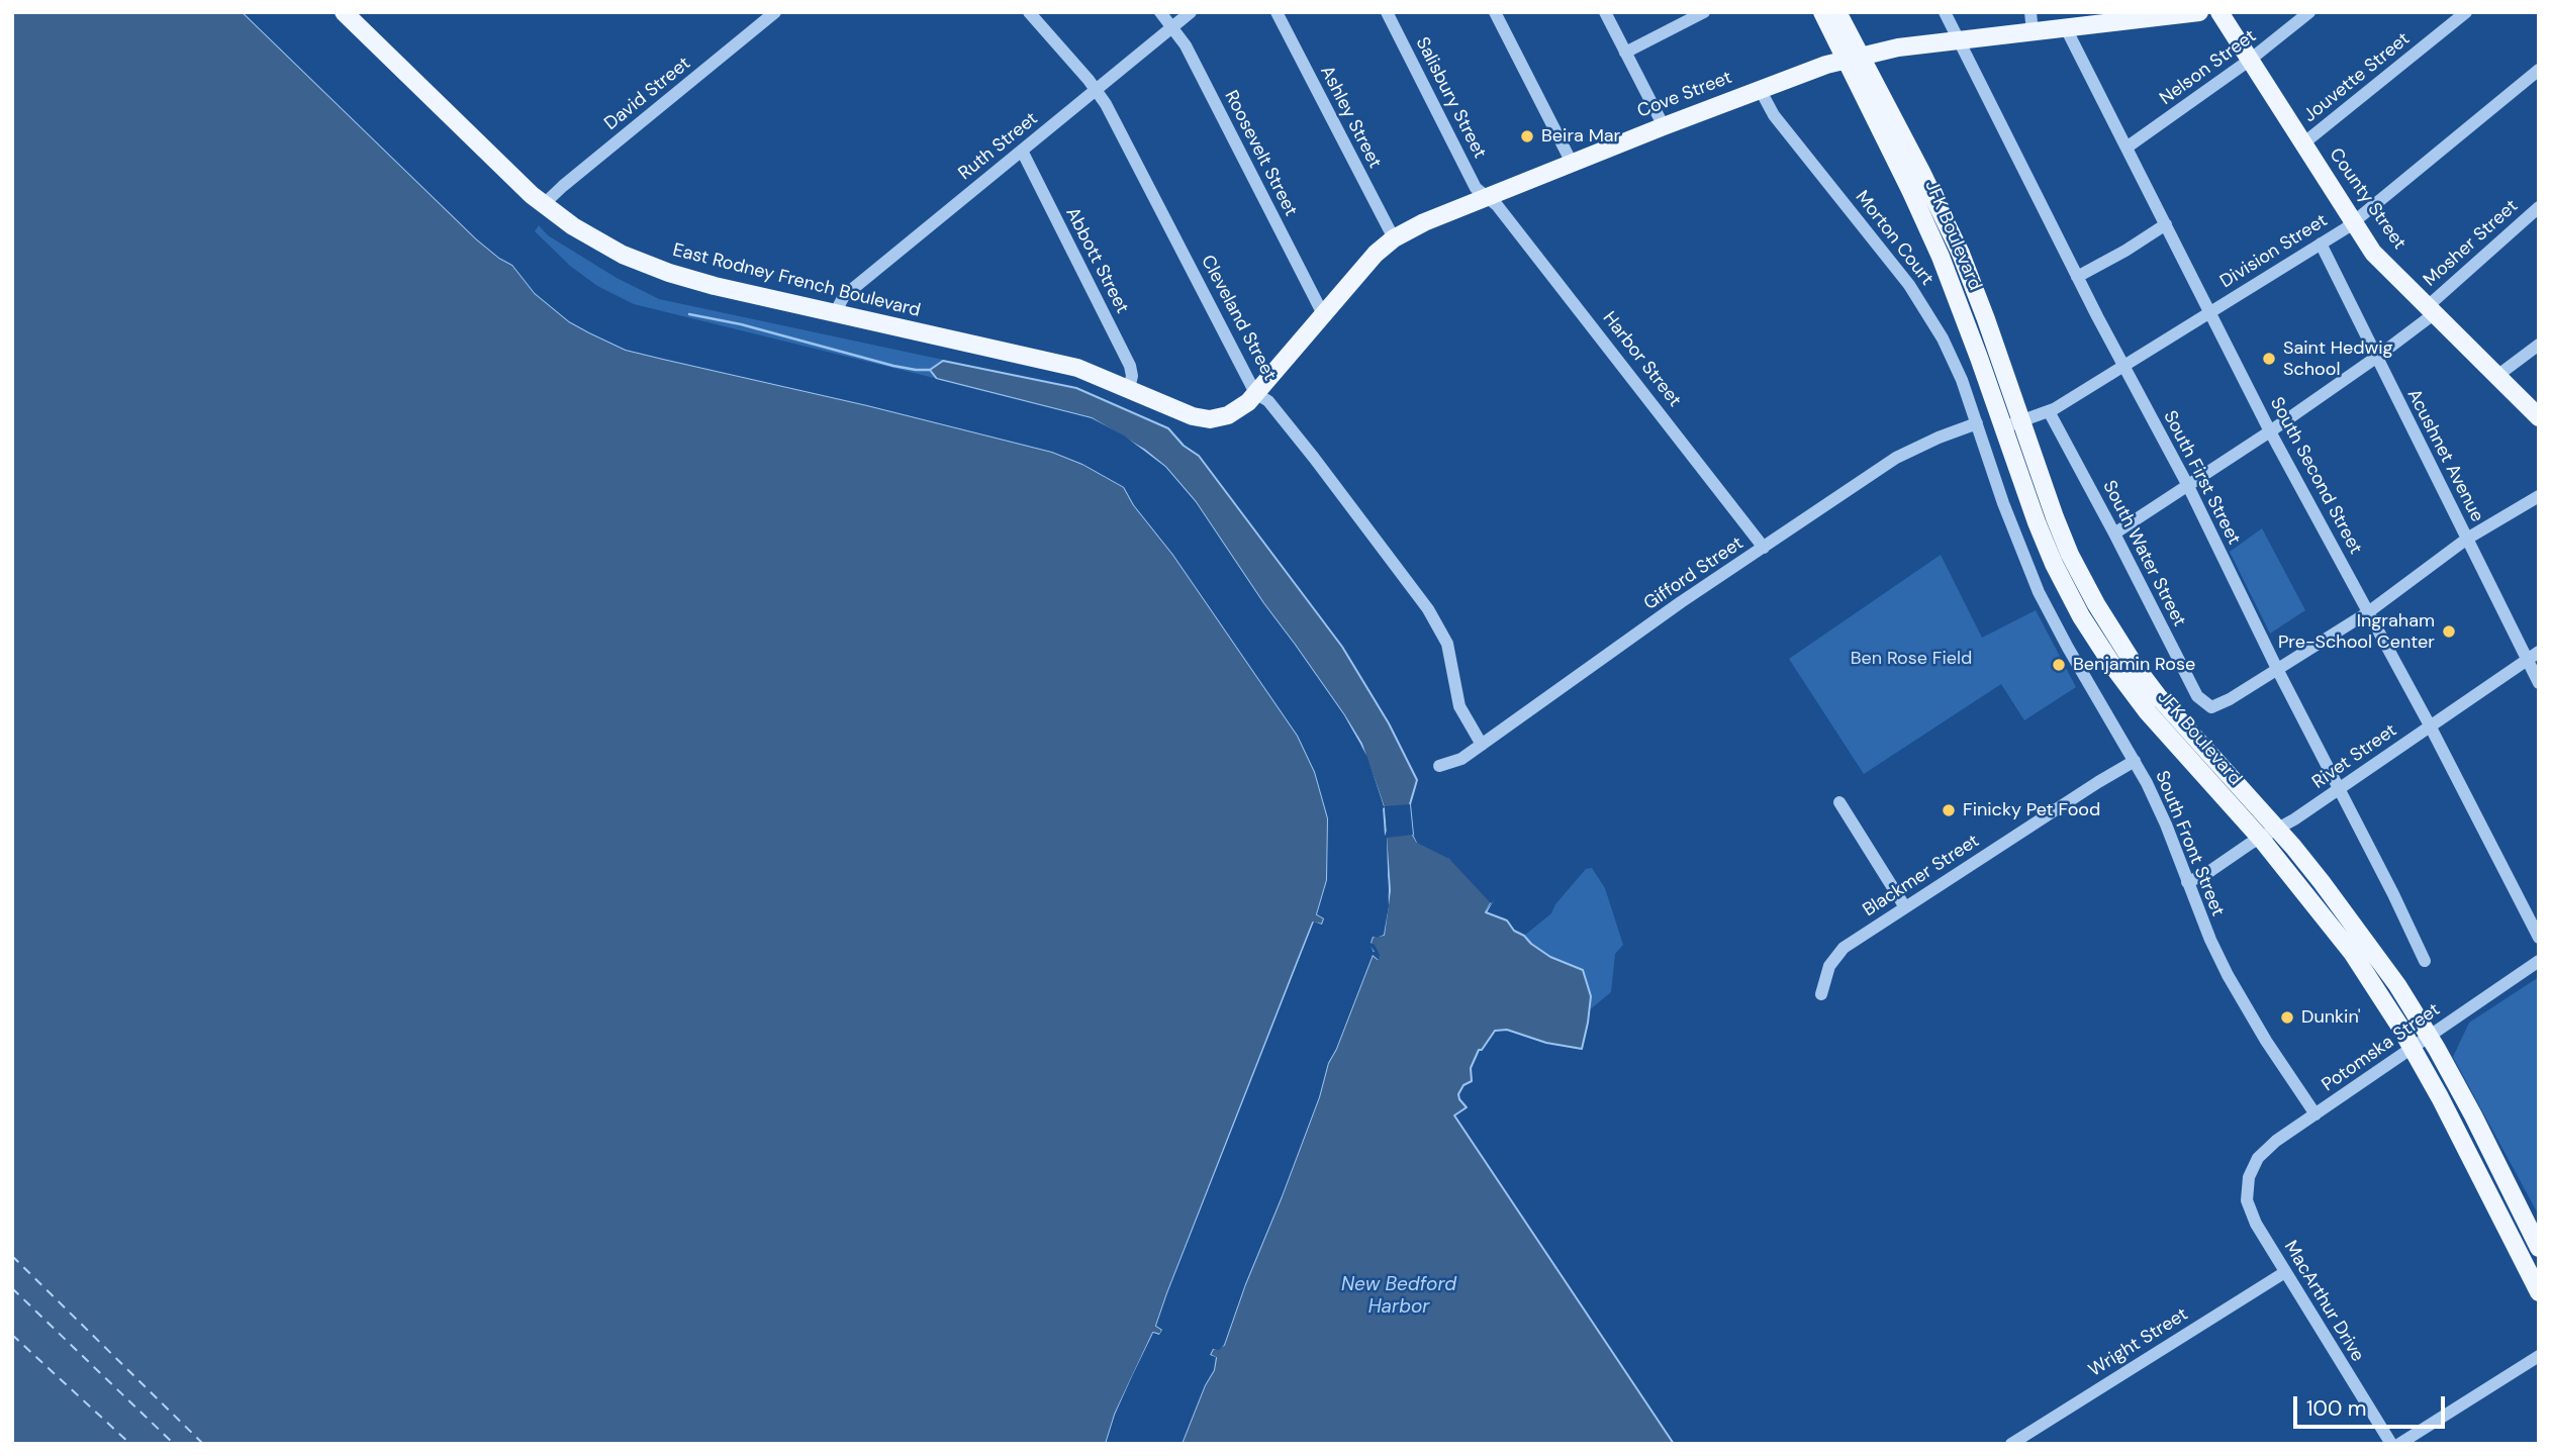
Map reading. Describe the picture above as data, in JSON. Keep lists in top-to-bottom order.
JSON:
{
  "streets": {
    "main road": [
      "Cove Street",
      "County Street",
      "JFK Boulevard",
      "East Rodney French Boulevard"
    ],
    "street": [
      "Nelson Street",
      "Jouvette Street",
      "David Street",
      "Salisbury Street",
      "Ashley Street",
      "Ruth Street",
      "Roosevelt Street",
      "Morton Court",
      "Mosher Street",
      "Division Street",
      "Abbott Street",
      "Cleveland Street",
      "Harbor Street",
      "Acushnet Avenue",
      "South Second Street",
      "South First Street",
      "South Water Street",
      "Gifford Street",
      "Rivet Street",
      "South Front Street",
      "Blackmer Street",
      "Potomska Street",
      "MacArthur Drive",
      "Wright Street"
    ]
  },
  "crossings": [
    ["Nelson Street", "County Street"],
    ["Nelson Street", "South Second Street"],
    ["Jouvette Street", "County Street"],
    ["David Street", "East Rodney French Boulevard"],
    ["Cove Street", "Salisbury Street"],
    ["Cove Street", "Ashley Street"],
    ["Cove Street", "Roosevelt Street"],
    ["Cove Street", "JFK Boulevard"],
    ["Cove Street", "Morton Court"],
    ["Cove Street", "East Rodney French Boulevard"],
    ["Cove Street", "Cleveland Street"],
    ["Cove Street", "Harbor Street"],
    ["Cove Street", "South Second Street"],
    ["Cove Street", "South First Street"],
    ["Salisbury Street", "Harbor Street"],
    ["Ruth Street", "Roosevelt Street"],
    ["Ruth Street", "Abbott Street"],
    ["Ruth Street", "East Rodney French Boulevard"],
    ["Ruth Street", "Cleveland Street"],
    ["County Street", "Mosher Street"],
    ["County Street", "Division Street"],
    ["JFK Boulevard", "Division Street"],
    ["JFK Boulevard", "Rivet Street"],
    ["JFK Boulevard", "Potomska Street"],
    ["Morton Court", "Gifford Street"],
    ["Morton Court", "South Front Street"],
    ["Mosher Street", "Acushnet Avenue"],
    ["Mosher Street", "South Second Street"],
    ["Mosher Street", "South First Street"],
    ["Mosher Street", "South Water Street"],
    ["Division Street", "Acushnet Avenue"],
    ["Division Street", "South Second Street"],
    ["Division Street", "South First Street"],
    ["Division Street", "South Water Street"],
    ["Abbott Street", "East Rodney French Boulevard"],
    ["Cleveland Street", "Gifford Street"],
    ["Harbor Street", "Gifford Street"],
    ["Acushnet Avenue", "Rivet Street"],
    ["South Second Street", "Rivet Street"],
    ["South First Street", "South Water Street"],
    ["South First Street", "Rivet Street"],
    ["Gifford Street", "South Front Street"],
    ["Rivet Street", "South Front Street"],
    ["South Front Street", "Blackmer Street"],
    ["South Front Street", "Potomska Street"],
    ["Potomska Street", "MacArthur Drive"],
    ["MacArthur Drive", "Wright Street"]
  ],
  "water": ["New Bedford Harbor"],
  "parks": ["Ben Rose Field"],
  "places": [
    "Beira Mar",
    "Saint Hedwig School",
    "Ingraham Pre-School Center",
    "Benjamin Rose",
    "Finicky Pet Food",
    "Dunkin'"
  ],
  "scale_bar": "100 m"
}
